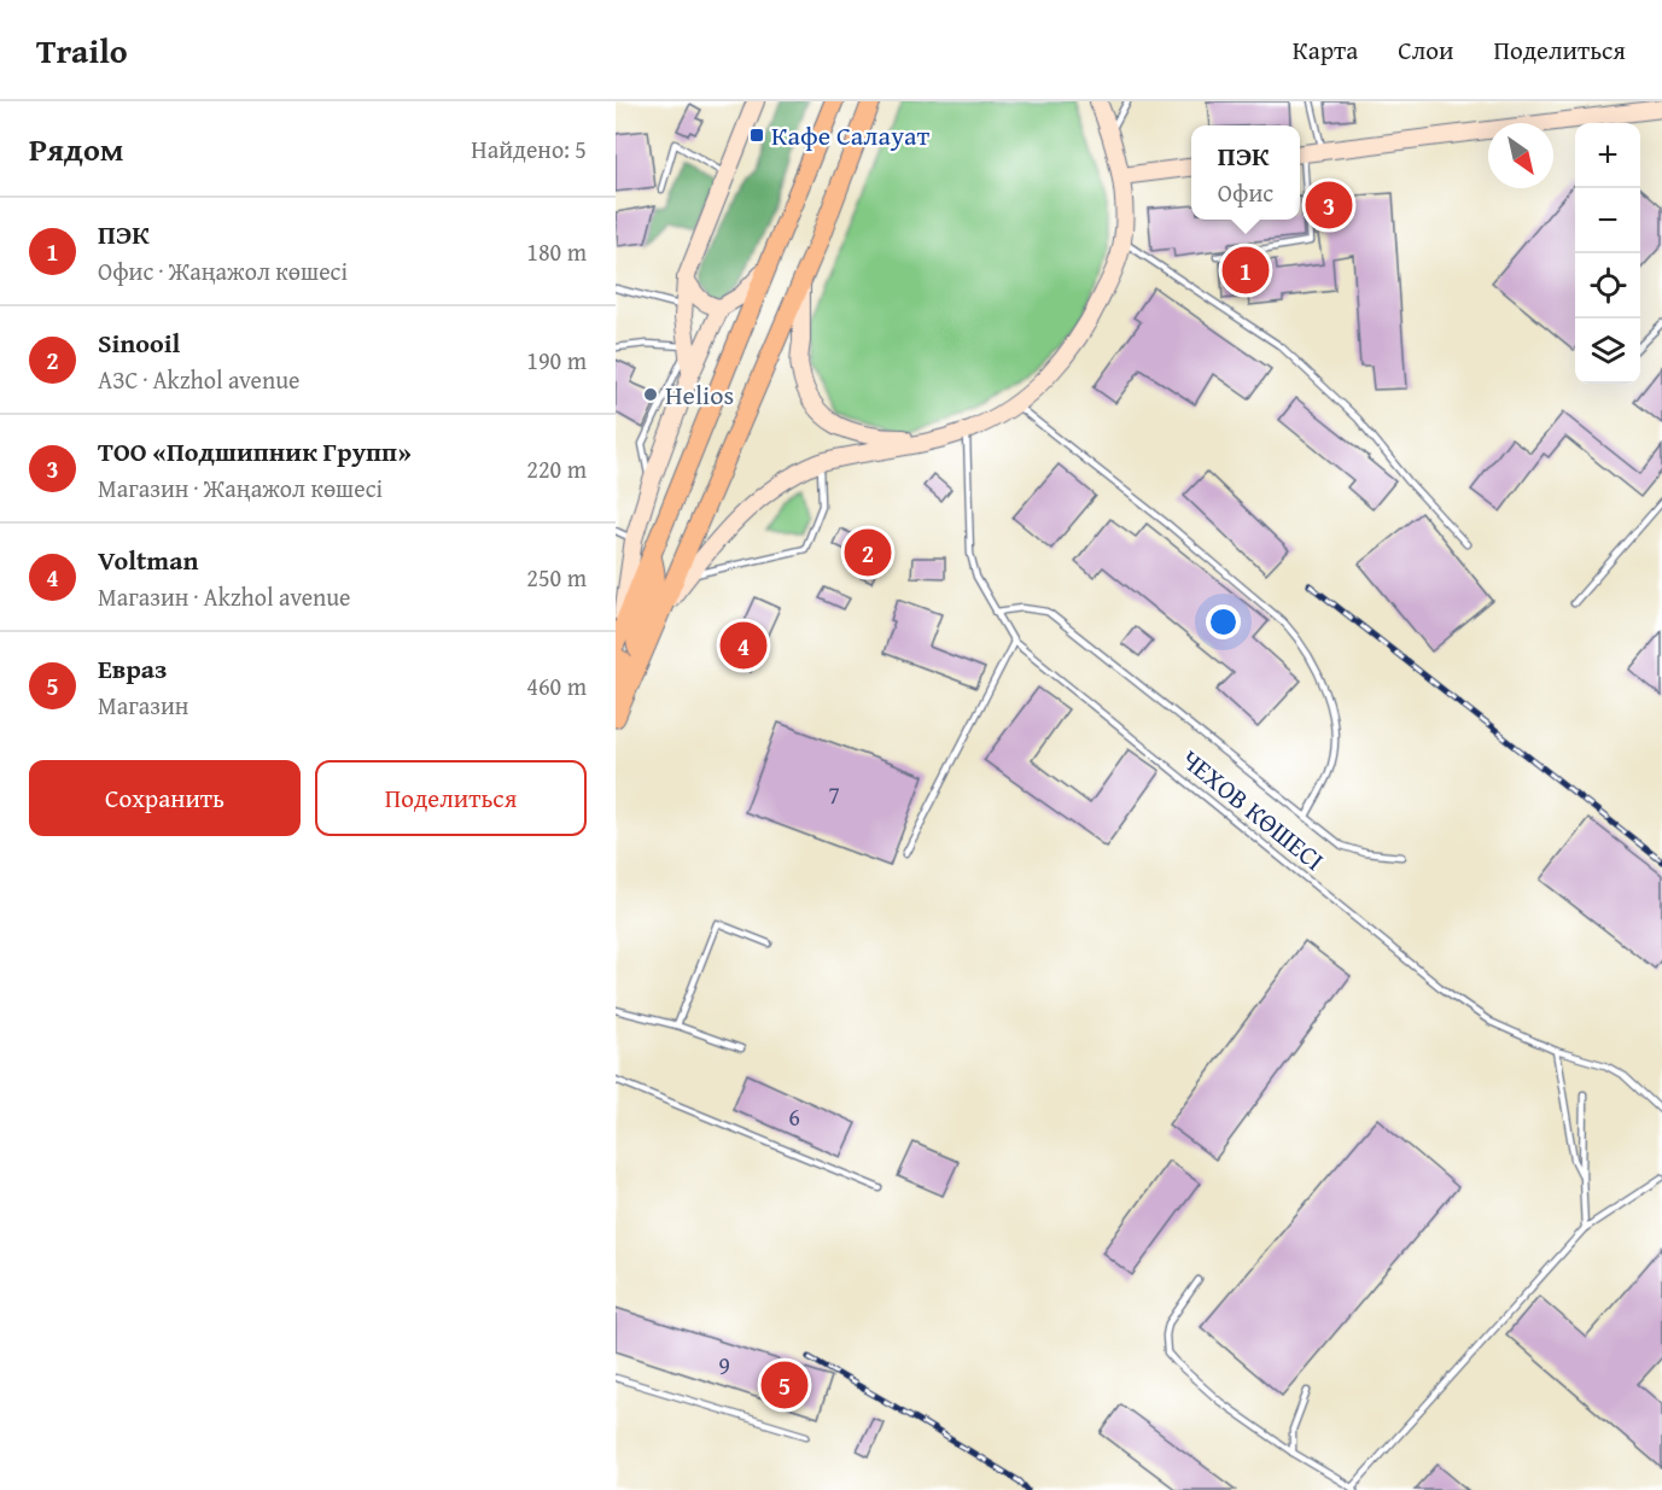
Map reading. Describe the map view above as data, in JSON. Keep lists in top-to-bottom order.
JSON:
{
  "streets": {
    "lane": ["ЧЕХОВ КӨШЕСІ"]
  },
  "places": {
    "transit": ["Кафе Салауат"],
    "other": ["Helios"]
  },
  "house_numbers": ["7", "6", "9"],
  "north": "bottom right",
  "page": {
    "header": "Trailo",
    "nav": ["Карта", "Слои", "Поделиться"],
    "heading": ["Рядом", "Найдено: 5"],
    "map_buttons": ["+", "−"],
    "popup": ["ПЭК", "Офис"],
    "pins": [
      "3",
      "1",
      "2",
      "4",
      "5"
    ],
    "list": [
      {
        "mark": "1",
        "name": "ПЭК",
        "note": "Офис · Жаңажол көшесі",
        "value": "180 m"
      },
      {
        "mark": "2",
        "name": "Sinooil",
        "note": "АЗС · Akzhol avenue",
        "value": "190 m"
      },
      {
        "mark": "3",
        "name": "ТОО «Подшипник Групп»",
        "note": "Магазин · Жаңажол көшесі",
        "value": "220 m"
      },
      {
        "mark": "4",
        "name": "Voltman",
        "note": "Магазин · Akzhol avenue",
        "value": "250 m"
      },
      {
        "mark": "5",
        "name": "Евраз",
        "note": "Магазин",
        "value": "460 m"
      }
    ],
    "buttons": ["Сохранить", "Поделиться"]
  }
}
